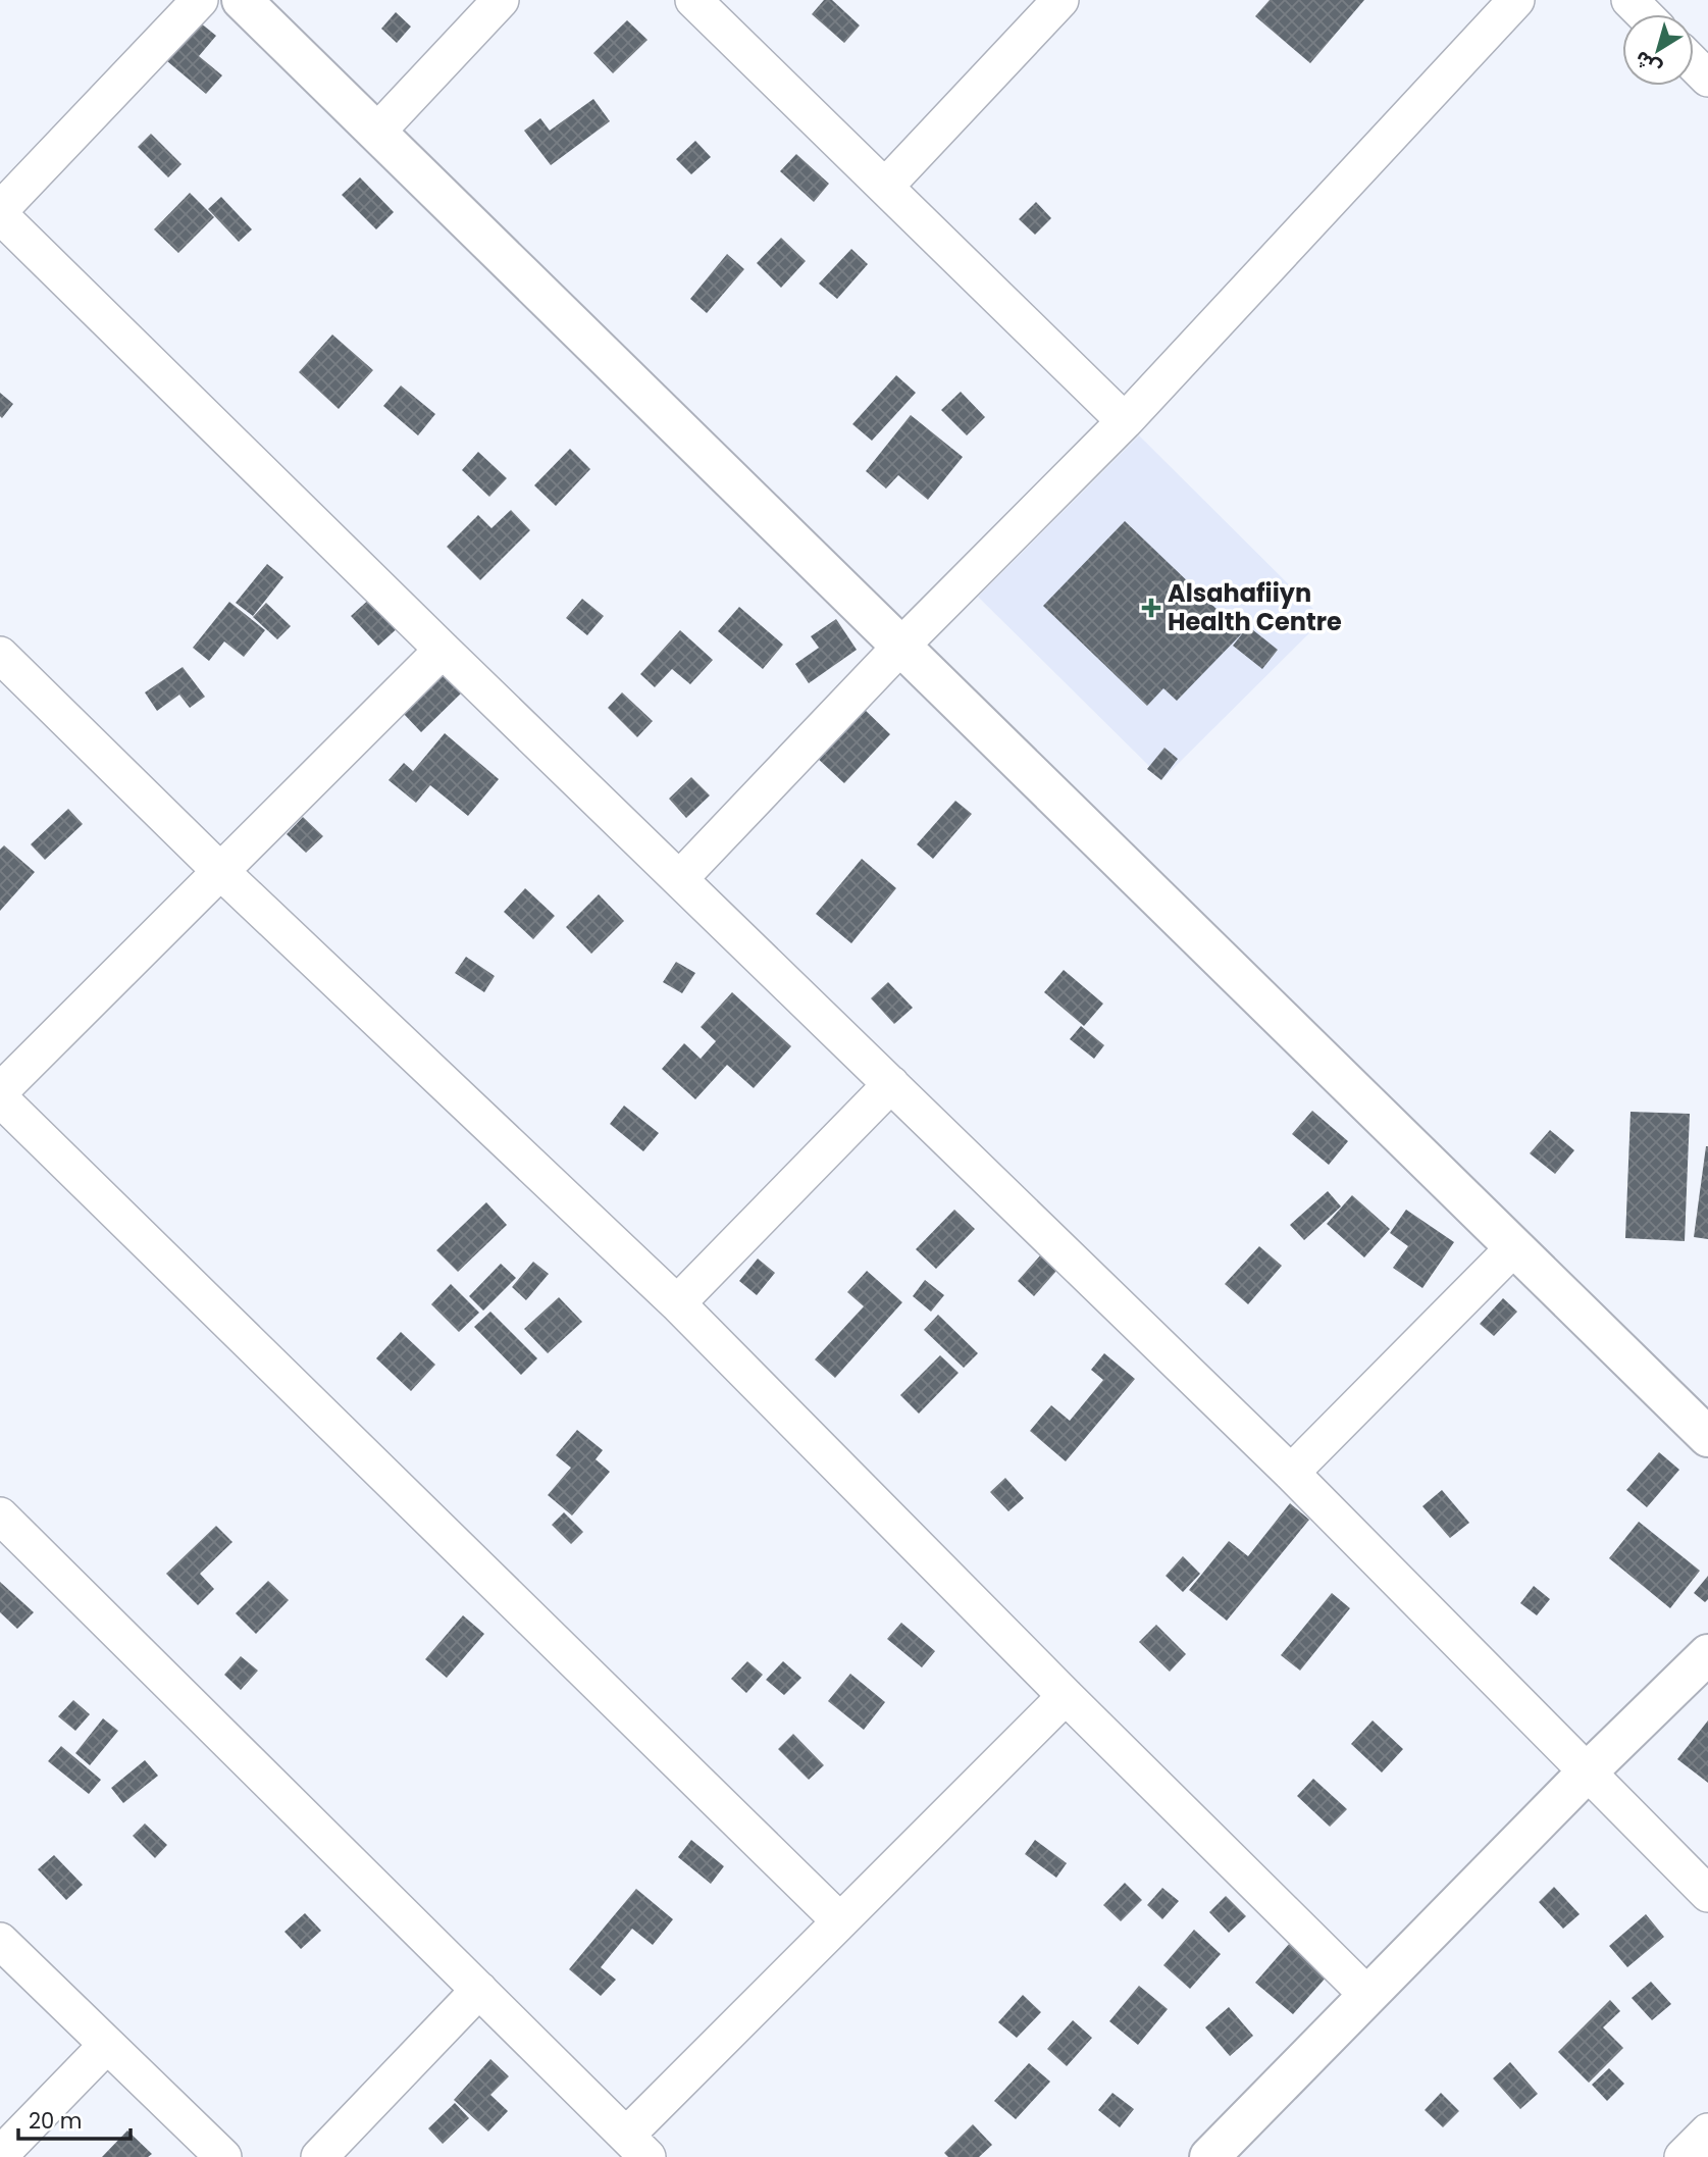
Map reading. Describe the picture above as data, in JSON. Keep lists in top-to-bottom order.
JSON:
{
  "places": {
    "health": ["Alsahafiiyn Health Centre"]
  },
  "scale_bar": "20 m",
  "north": "bottom left"
}
